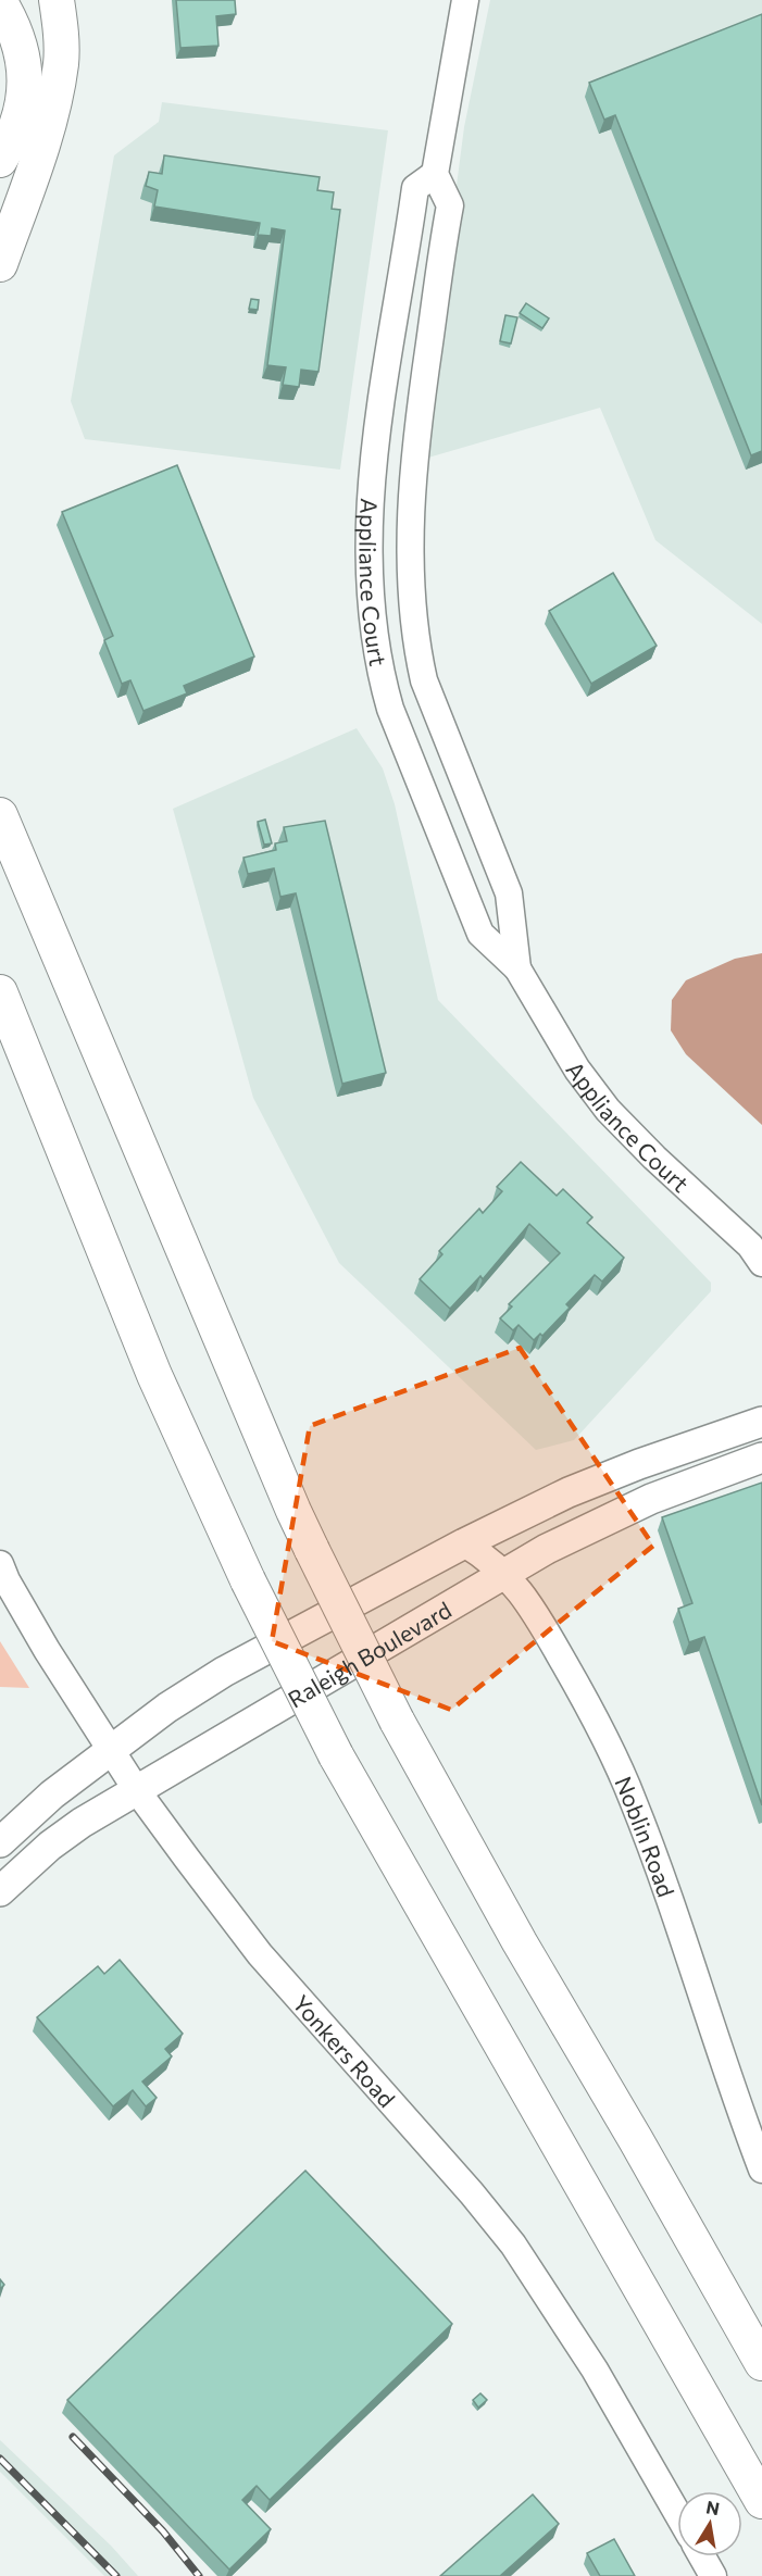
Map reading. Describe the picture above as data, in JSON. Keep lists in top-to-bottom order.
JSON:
{
  "streets": {
    "main road": ["Raleigh Boulevard"],
    "street": ["Appliance Court", "Noblin Road", "Yonkers Road"]
  },
  "crossings": [
    ["Raleigh Boulevard", "Noblin Road"],
    ["Raleigh Boulevard", "Yonkers Road"]
  ],
  "north": "top"
}
